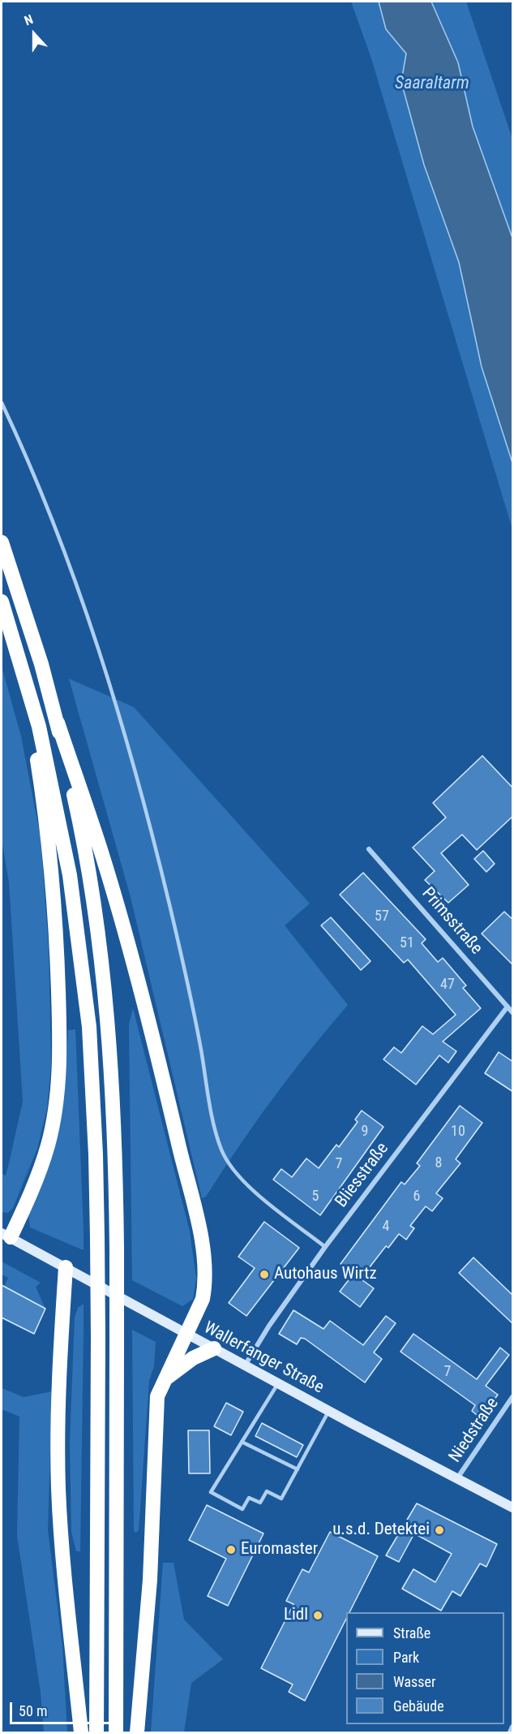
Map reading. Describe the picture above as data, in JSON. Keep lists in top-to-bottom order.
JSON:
{
  "streets": {
    "main road": ["Wallerfanger Straße"],
    "street": ["Primsstraße", "Bliesstraße", "Niedstraße"]
  },
  "crossings": [
    ["Primsstraße", "Bliesstraße"],
    ["Bliesstraße", "Wallerfanger Straße"],
    ["Wallerfanger Straße", "Niedstraße"]
  ],
  "water": ["Saaraltarm"],
  "places": [
    "Autohaus Wirtz",
    "u.s.d. Detektei",
    "Euromaster",
    "Lidl"
  ],
  "house_numbers": [
    "57",
    "51",
    "47",
    "9",
    "10",
    "8",
    "7",
    "5",
    "6",
    "4",
    "7"
  ],
  "legend": [
    "Straße",
    "Park",
    "Wasser",
    "Gebäude"
  ],
  "scale_bar": "50 m",
  "north": "top"
}
